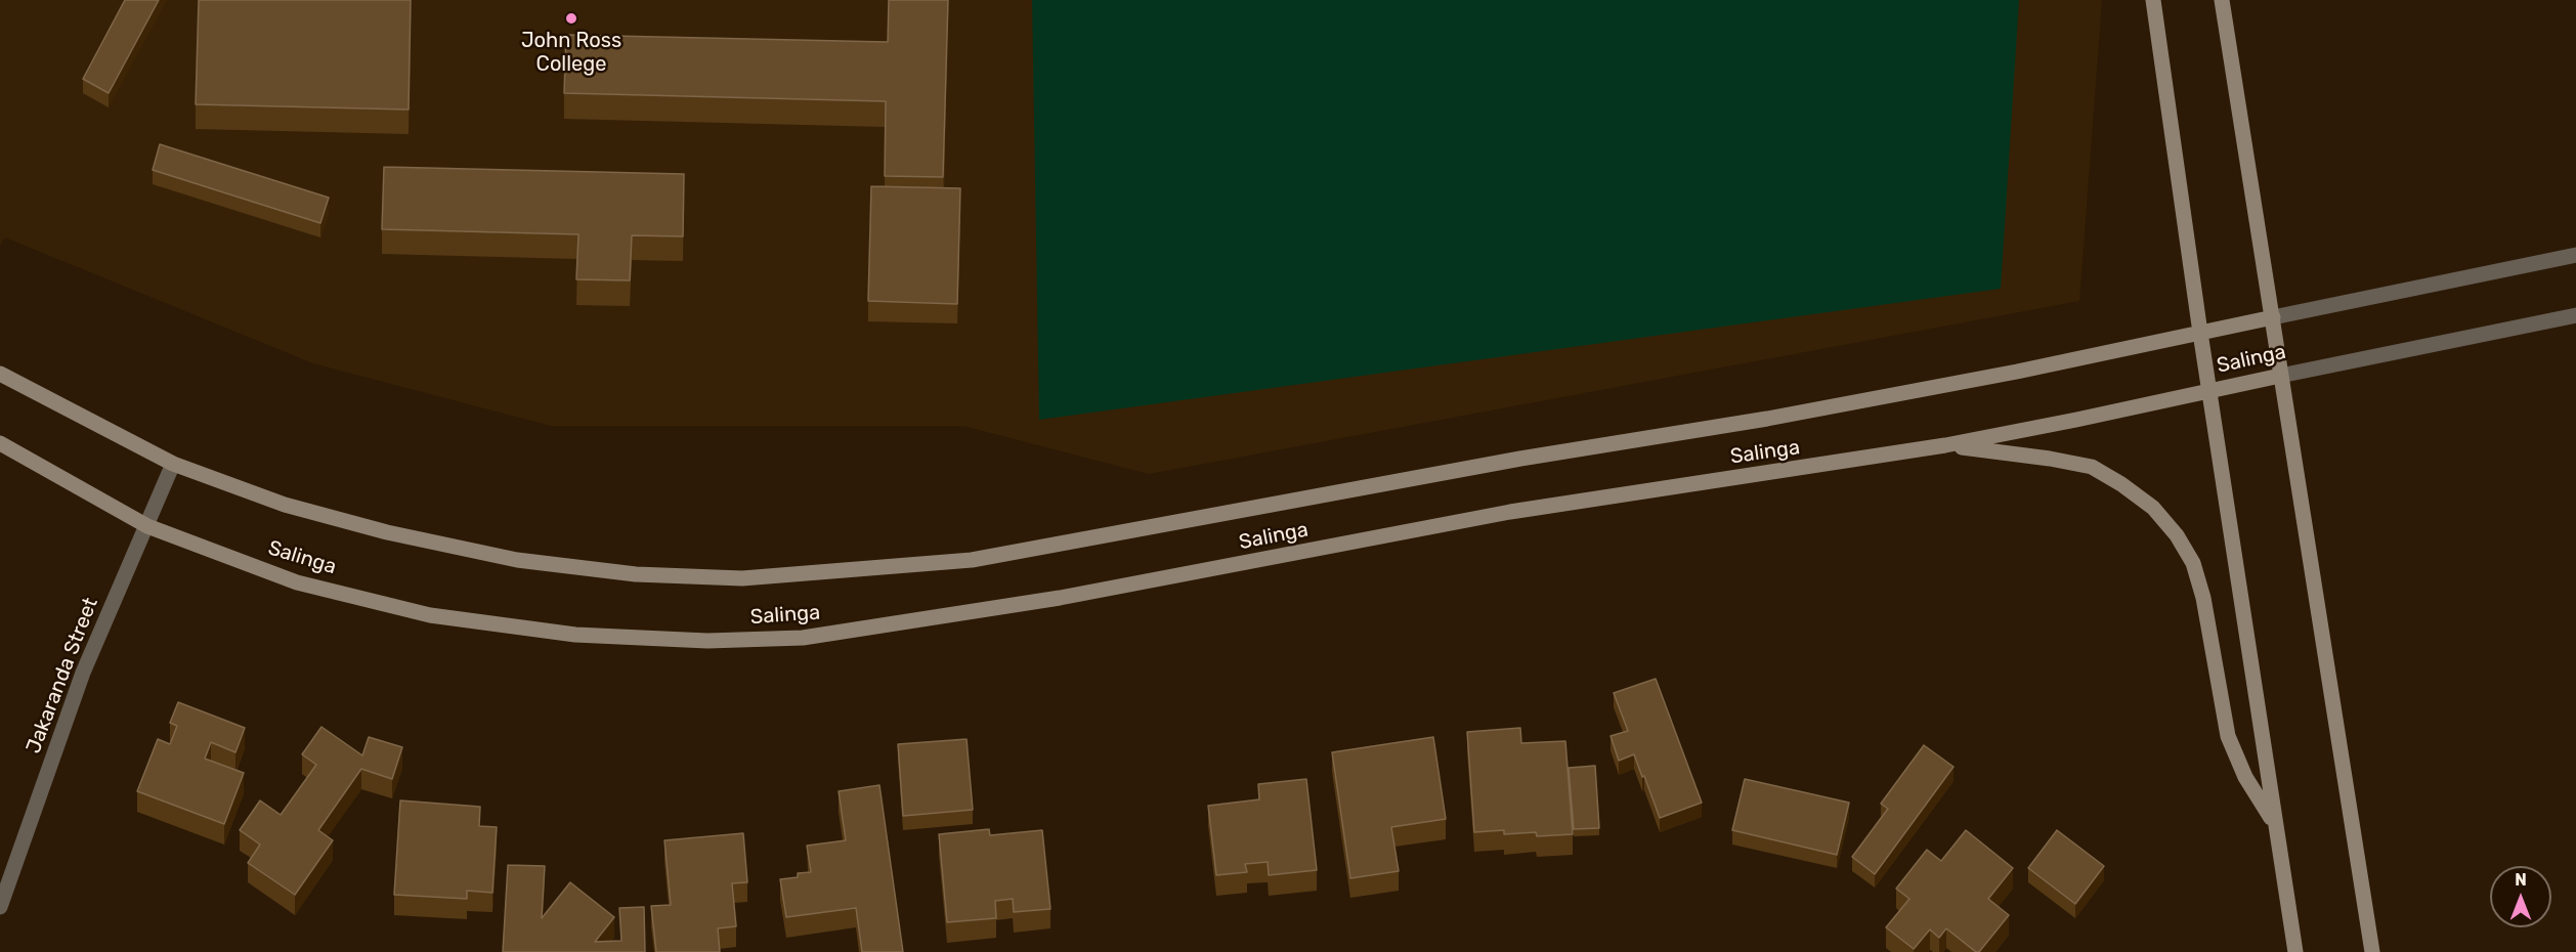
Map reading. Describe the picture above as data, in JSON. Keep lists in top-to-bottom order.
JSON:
{
  "streets": {
    "street": ["Salinga", "Jakaranda Street"]
  },
  "crossings": [
    ["Salinga", "Jakaranda Street"]
  ],
  "places": ["John Ross College"],
  "north": "top"
}
